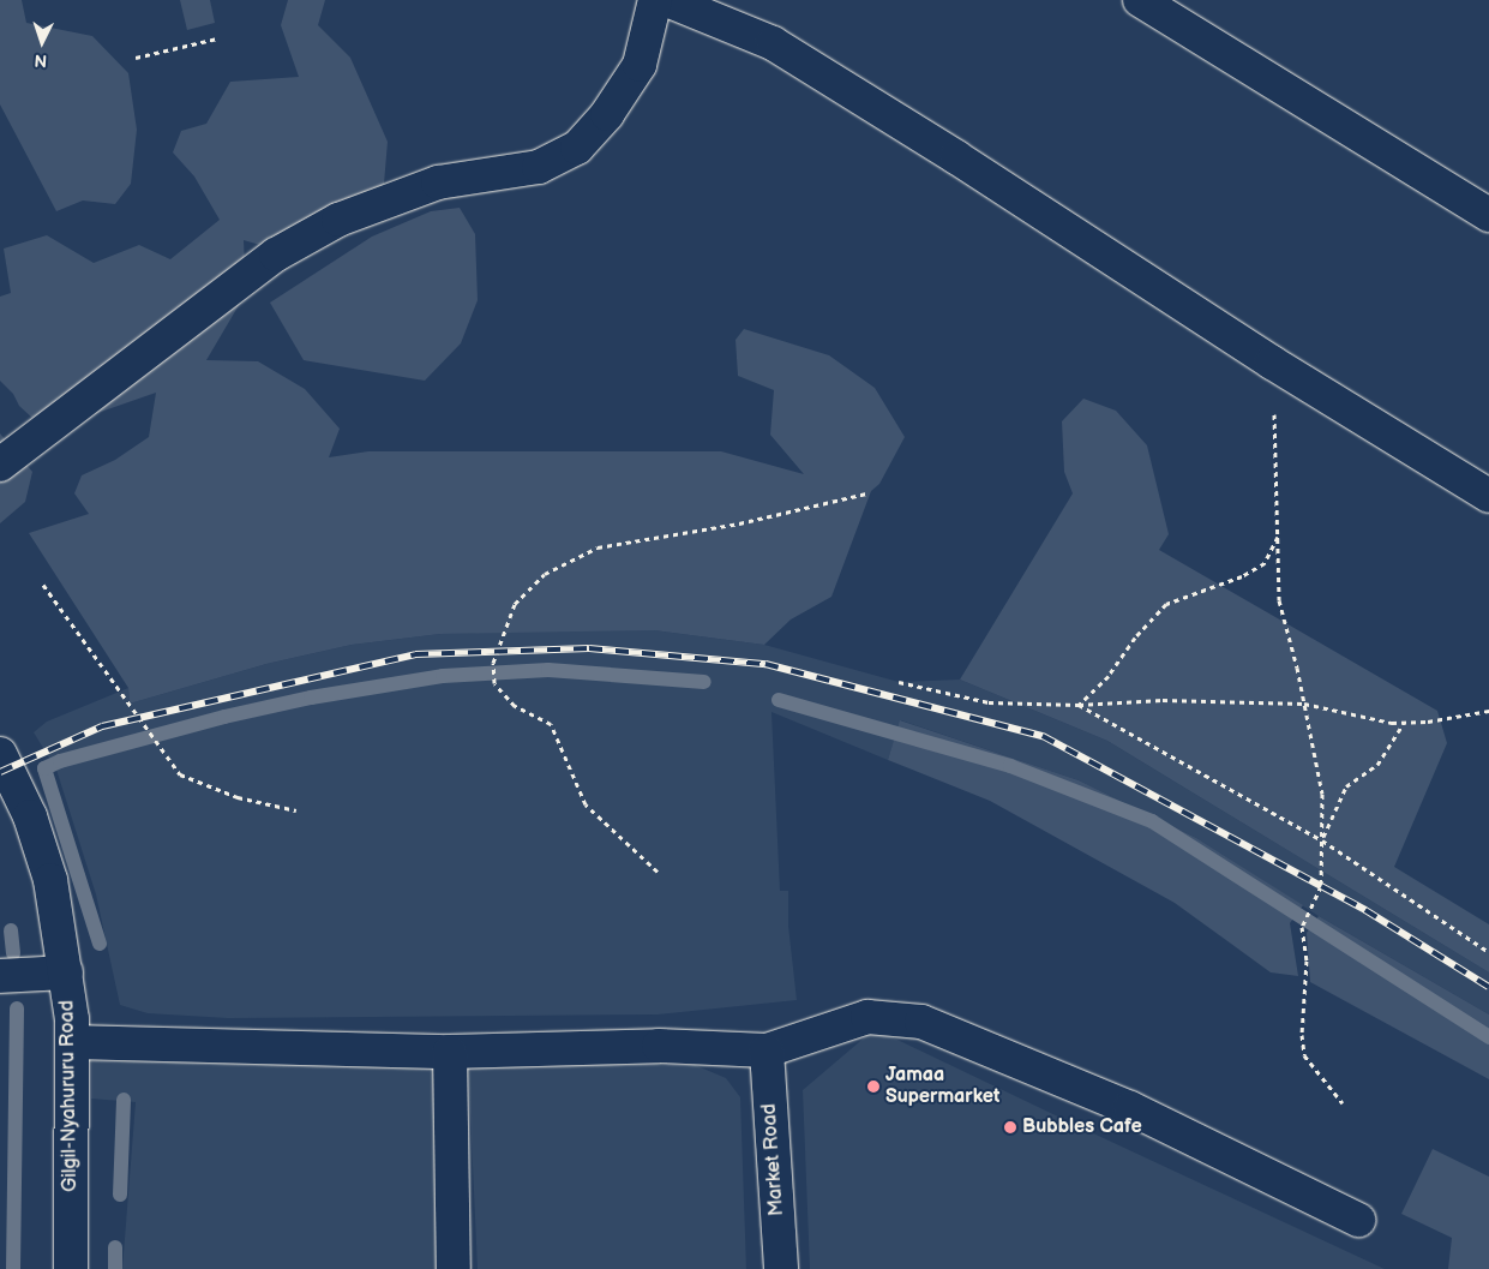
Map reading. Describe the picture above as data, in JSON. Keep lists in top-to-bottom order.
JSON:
{
  "streets": {
    "street": ["Gilgil-Nyahururu Road", "Market Road"]
  },
  "places": ["Jamaa Supermarket", "Bubbles Cafe"],
  "north": "bottom"
}
